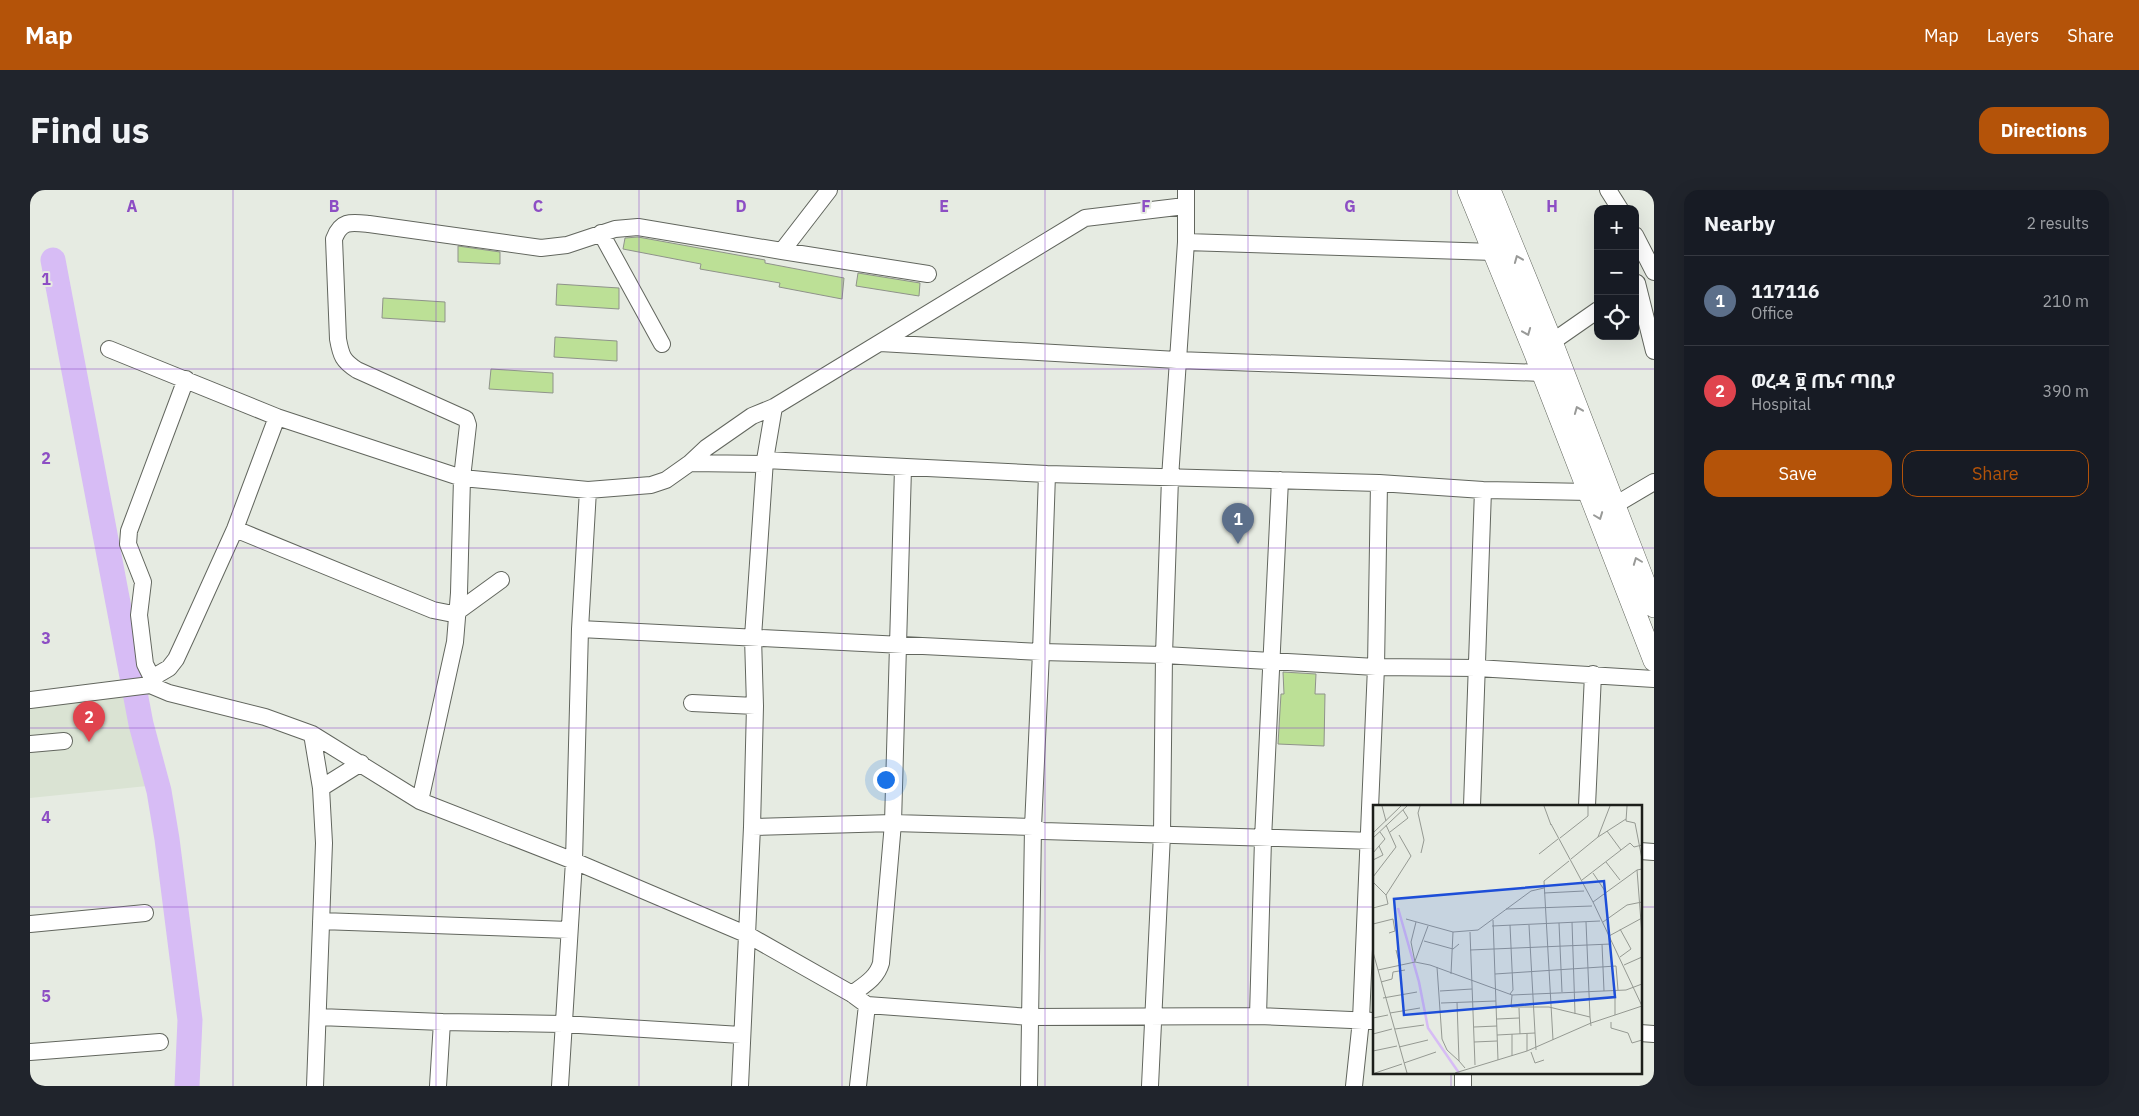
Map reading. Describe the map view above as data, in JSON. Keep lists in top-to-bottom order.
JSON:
{
  "page": {
    "header": "Map",
    "nav": ["Map", "Layers", "Share"],
    "title": "Find us",
    "buttons": [
      "Directions",
      ["Save", "Share"]
    ],
    "heading": ["Nearby", "2 results"],
    "map_buttons": ["+", "−"],
    "list": [
      {
        "mark": "1",
        "name": "117116",
        "note": "Office",
        "value": "210 m"
      },
      {
        "mark": "2",
        "name": "ወረዳ ፱ ጤና ጣቢያ",
        "note": "Hospital",
        "value": "390 m"
      }
    ],
    "pins": ["1", "2"]
  },
  "grid": {
    "columns": [
      "A",
      "B",
      "C",
      "D",
      "E",
      "F",
      "G",
      "H"
    ],
    "rows": [
      "1",
      "2",
      "3",
      "4",
      "5"
    ]
  }
}
